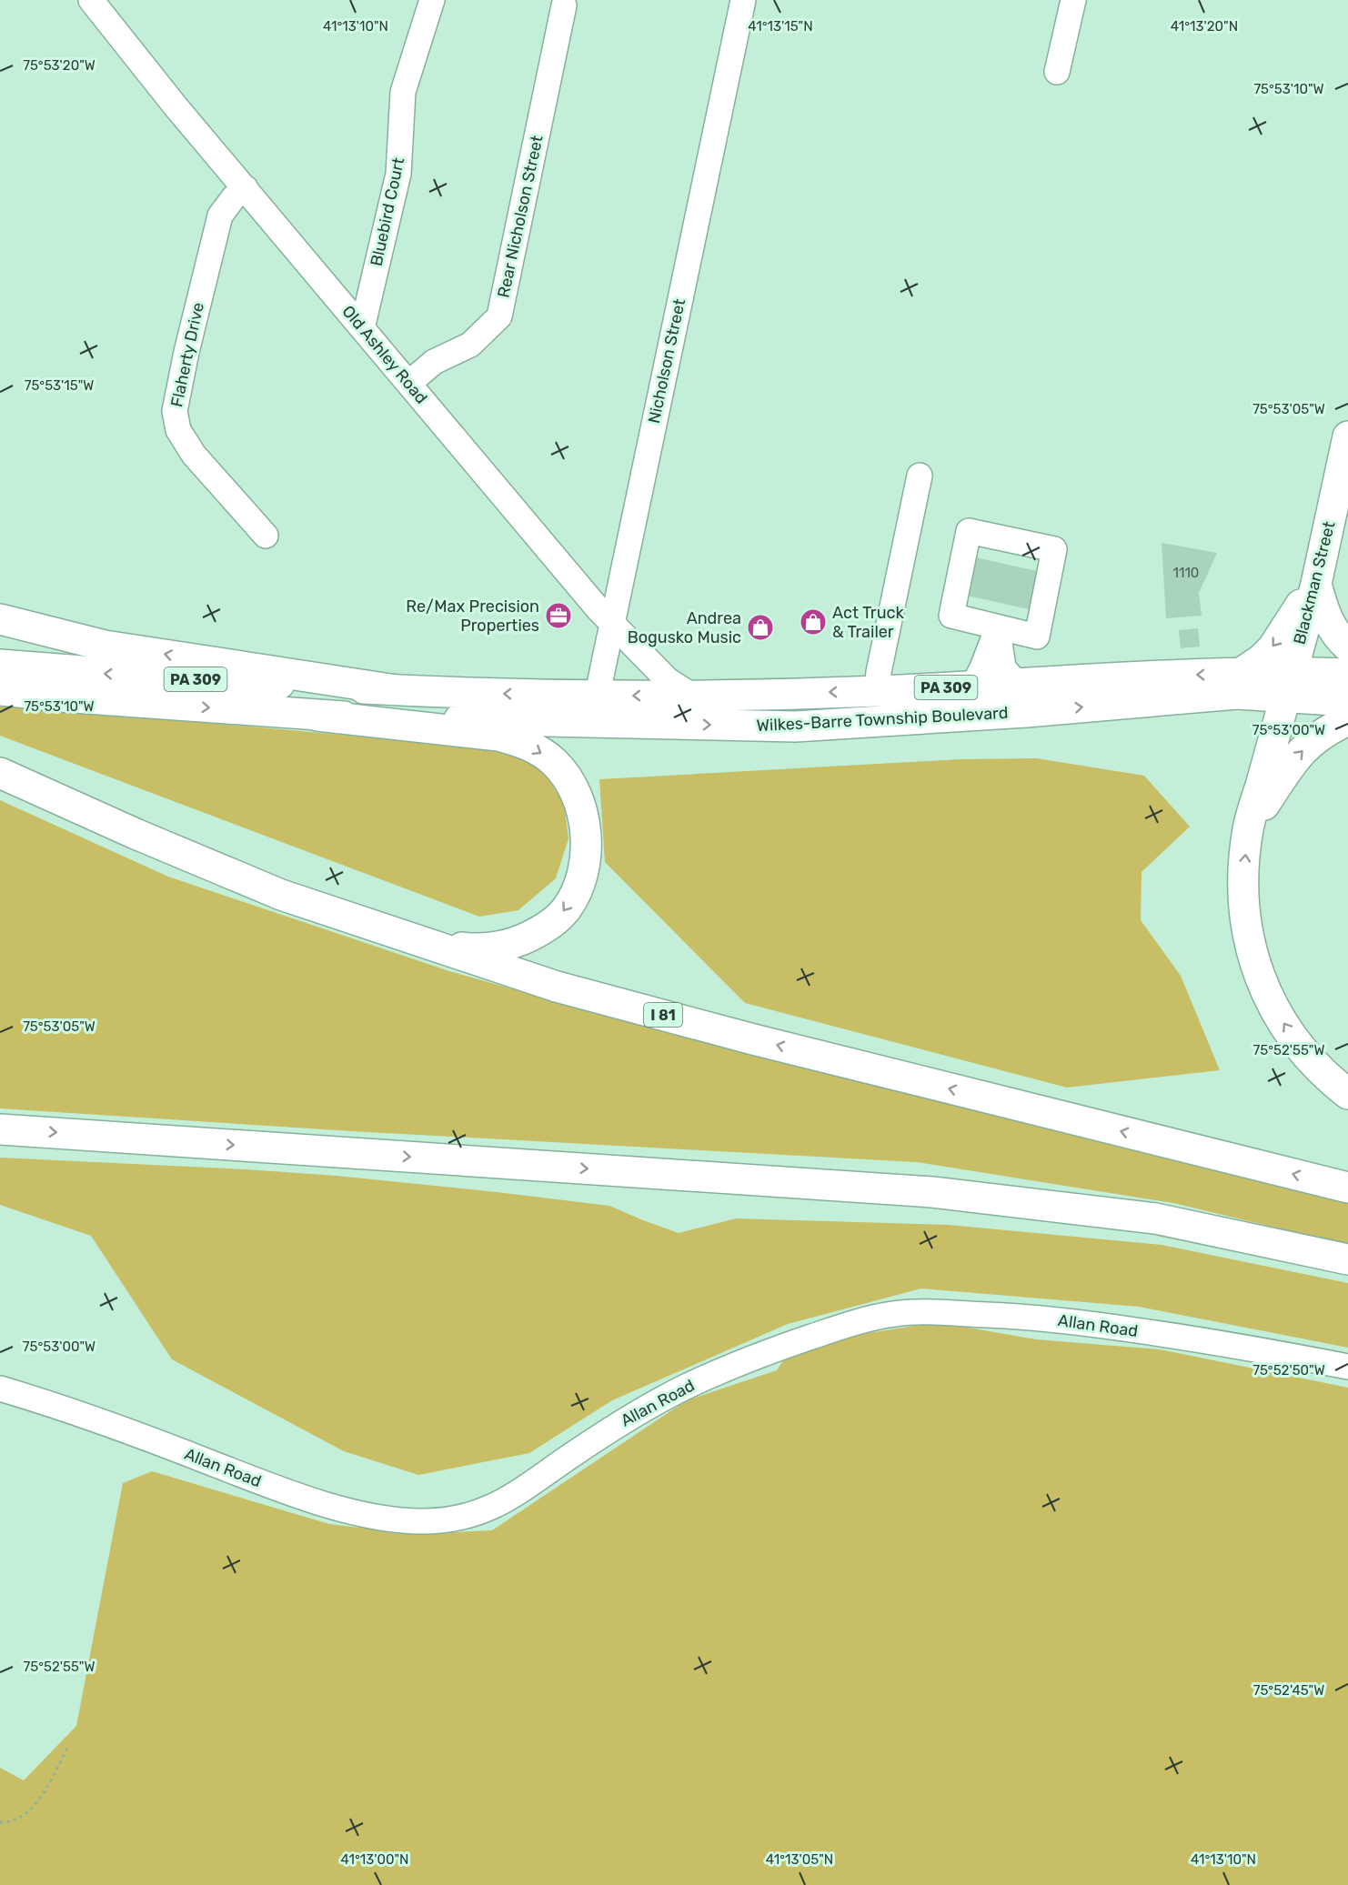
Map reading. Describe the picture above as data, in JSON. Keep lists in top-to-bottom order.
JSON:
{
  "streets": {
    "main road": [
      "Blackman Street",
      "PA 309",
      "Wilkes-Barre Township Boulevard",
      "I 81"
    ],
    "street": [
      "Bluebird Court",
      "Rear Nicholson Street",
      "Flaherty Drive",
      "Old Ashley Road",
      "Nicholson Street",
      "Allan Road"
    ]
  },
  "crossings": [
    ["Bluebird Court", "Old Ashley Road"],
    ["Rear Nicholson Street", "Old Ashley Road"],
    ["Flaherty Drive", "Old Ashley Road"],
    ["Old Ashley Road", "Nicholson Street"],
    ["Old Ashley Road", "Wilkes-Barre Township Boulevard"],
    ["Nicholson Street", "Wilkes-Barre Township Boulevard"],
    ["Blackman Street", "Wilkes-Barre Township Boulevard"],
    ["PA 309", "Wilkes-Barre Township Boulevard"]
  ],
  "one_way": ["Blackman Street"],
  "places": {
    "office": ["Re/Max Precision Properties"],
    "shop": ["Act Truck & Trailer", "Andrea Bogusko Music"]
  },
  "house_numbers": ["1110"],
  "coordinates": [
    "41°13'10\"N",
    "41°13'15\"N",
    "41°13'20\"N",
    "75°53'20\"W",
    "75°53'10\"W",
    "75°53'15\"W",
    "75°53'05\"W",
    "75°53'00\"W",
    "75°52'55\"W",
    "75°52'50\"W",
    "75°52'45\"W",
    "41°13'00\"N",
    "41°13'05\"N"
  ]
}
